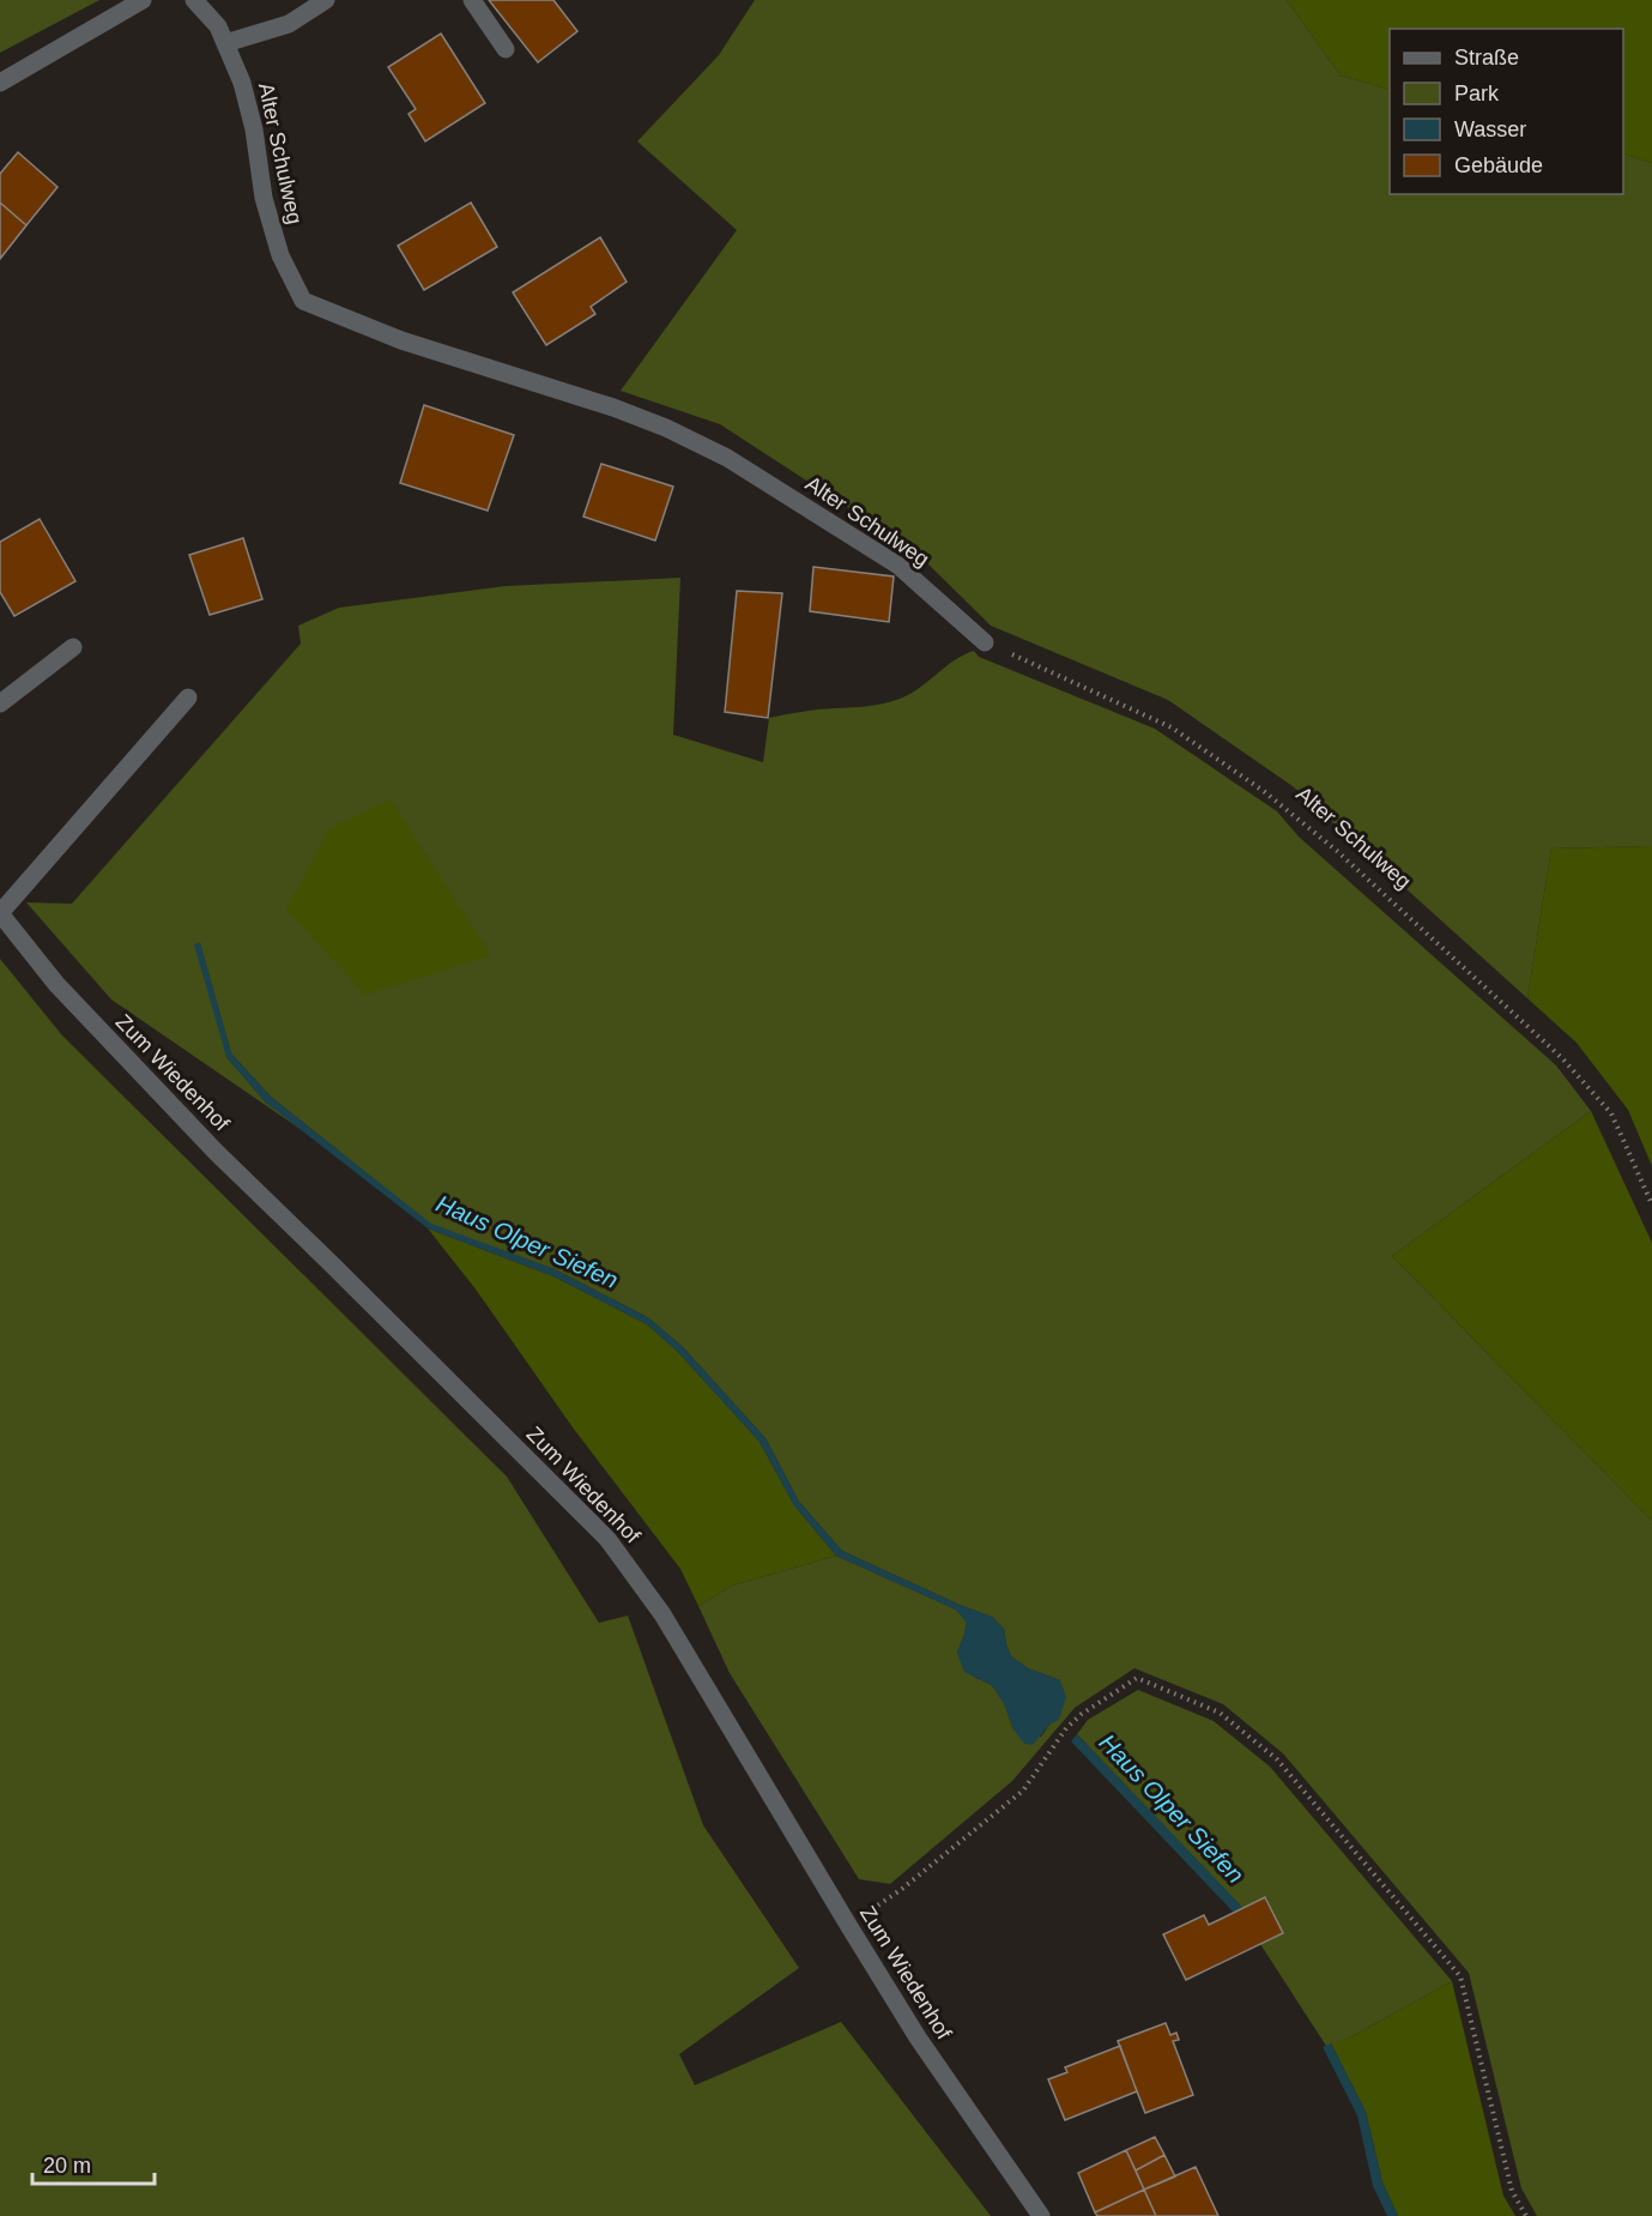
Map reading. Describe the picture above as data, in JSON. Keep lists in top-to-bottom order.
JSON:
{
  "streets": {
    "street": ["Alter Schulweg", "Zum Wiedenhof"]
  },
  "water": ["Haus Olper Siefen"],
  "legend": [
    "Straße",
    "Park",
    "Wasser",
    "Gebäude"
  ],
  "scale_bar": "20 m"
}
